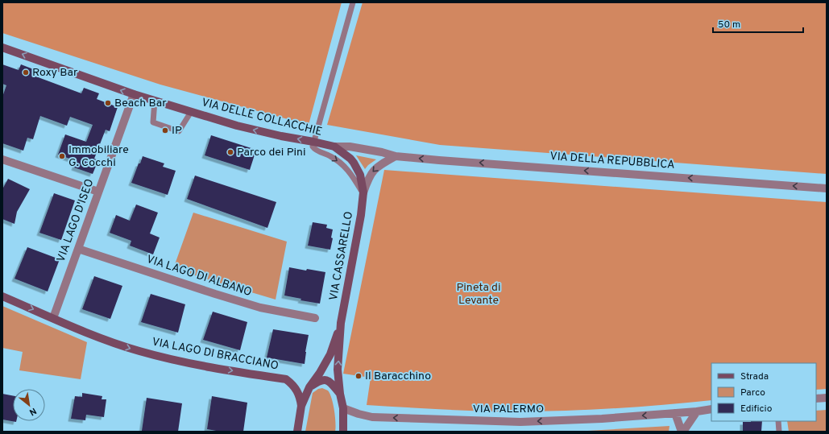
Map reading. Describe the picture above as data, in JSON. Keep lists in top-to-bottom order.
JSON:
{
  "streets": {
    "main road": ["VIA DELLE COLLACCHIE", "VIA CASSARELLO", "VIA LAGO DI BRACCIANO"],
    "street": [
      "VIA DELLA REPUBBLICA",
      "VIA LAGO D'ISEO",
      "VIA LAGO DI ALBANO",
      "VIA PALERMO"
    ]
  },
  "crossings": [
    ["VIA DELLE COLLACCHIE", "VIA DELLA REPUBBLICA"],
    ["VIA DELLE COLLACCHIE", "VIA LAGO D'ISEO"],
    ["VIA DELLE COLLACCHIE", "VIA CASSARELLO"],
    ["VIA LAGO D'ISEO", "VIA LAGO DI ALBANO"],
    ["VIA LAGO D'ISEO", "VIA LAGO DI BRACCIANO"],
    ["VIA CASSARELLO", "VIA LAGO DI BRACCIANO"],
    ["VIA CASSARELLO", "VIA PALERMO"]
  ],
  "one_way": [
    "VIA DELLE COLLACCHIE",
    "VIA DELLA REPUBBLICA",
    "VIA LAGO DI BRACCIANO",
    "VIA PALERMO"
  ],
  "parks": ["Pineta di Levante"],
  "places": [
    "Roxy Bar",
    "Beach Bar",
    "IP",
    "Parco dei Pini",
    "Immobiliare G. Cocchi",
    "Il Baracchino"
  ],
  "legend": ["Strada", "Parco", "Edificio"],
  "scale_bar": "50 m",
  "north": "bottom right"
}
